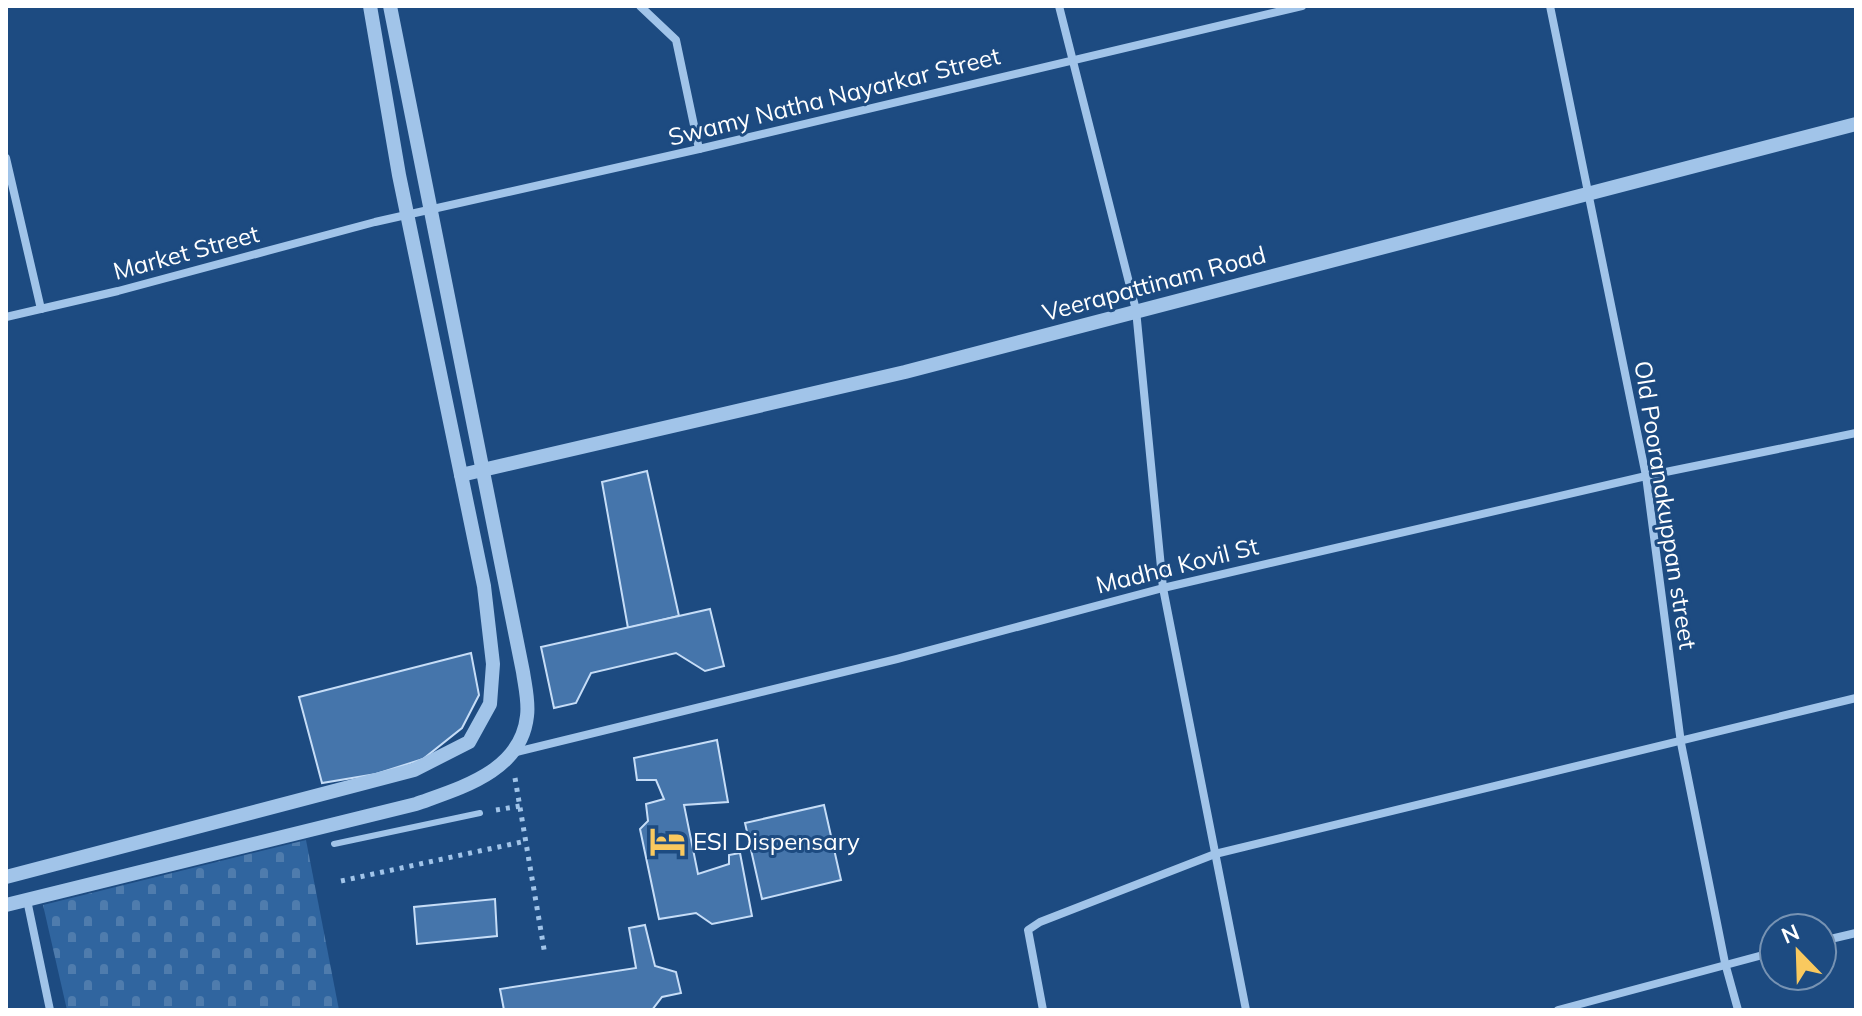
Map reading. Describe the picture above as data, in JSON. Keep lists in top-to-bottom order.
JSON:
{
  "streets": {
    "street": [
      "Swamy Natha Nayarkar Street",
      "Market Street",
      "Veerapattinam Road",
      "Old Pooranakuppan street",
      "Madha Kovil St"
    ]
  },
  "crossings": [
    ["Swamy Natha Nayarkar Street", "Market Street"],
    ["Veerapattinam Road", "Old Pooranakuppan street"],
    ["Old Pooranakuppan street", "Madha Kovil St"]
  ],
  "places": {
    "hotel": ["ESI Dispensary"]
  },
  "north": "top left"
}
